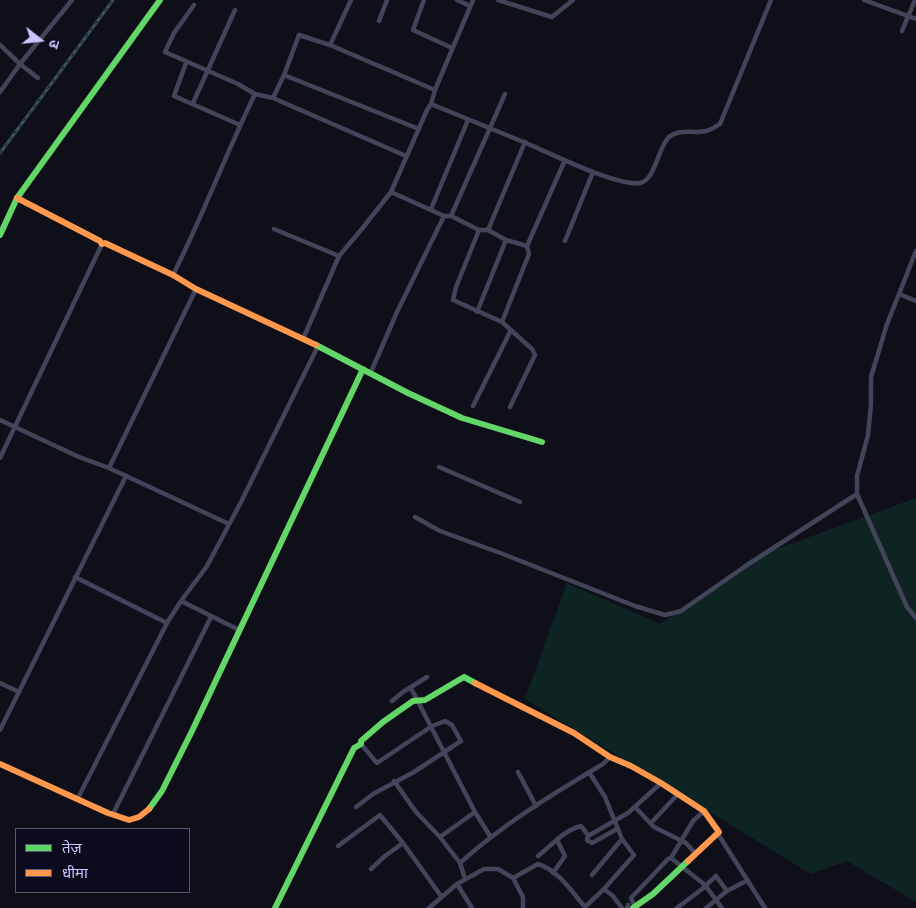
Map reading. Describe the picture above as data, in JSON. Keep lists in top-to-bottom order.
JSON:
{
  "legend": ["तेज़", "धीमा"],
  "north": "right"
}
